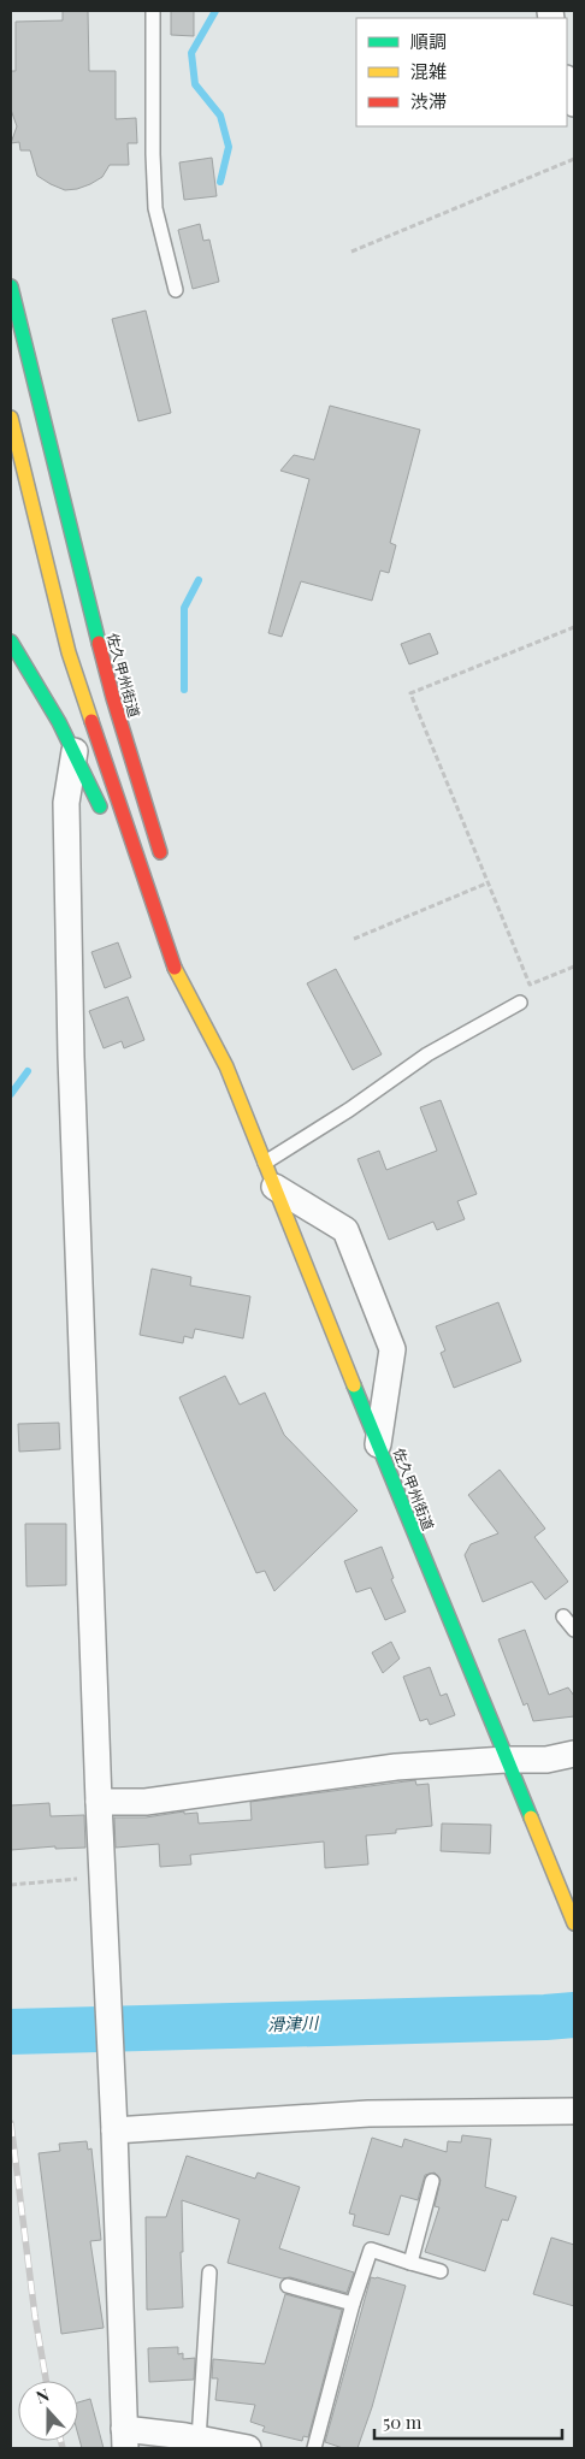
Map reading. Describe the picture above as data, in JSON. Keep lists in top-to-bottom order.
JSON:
{
  "streets": {
    "main road": ["佐久甲州街道"]
  },
  "water": ["滑津川"],
  "legend": ["順調", "混雑", "渋滞"],
  "scale_bar": "50 m",
  "north": "top"
}
